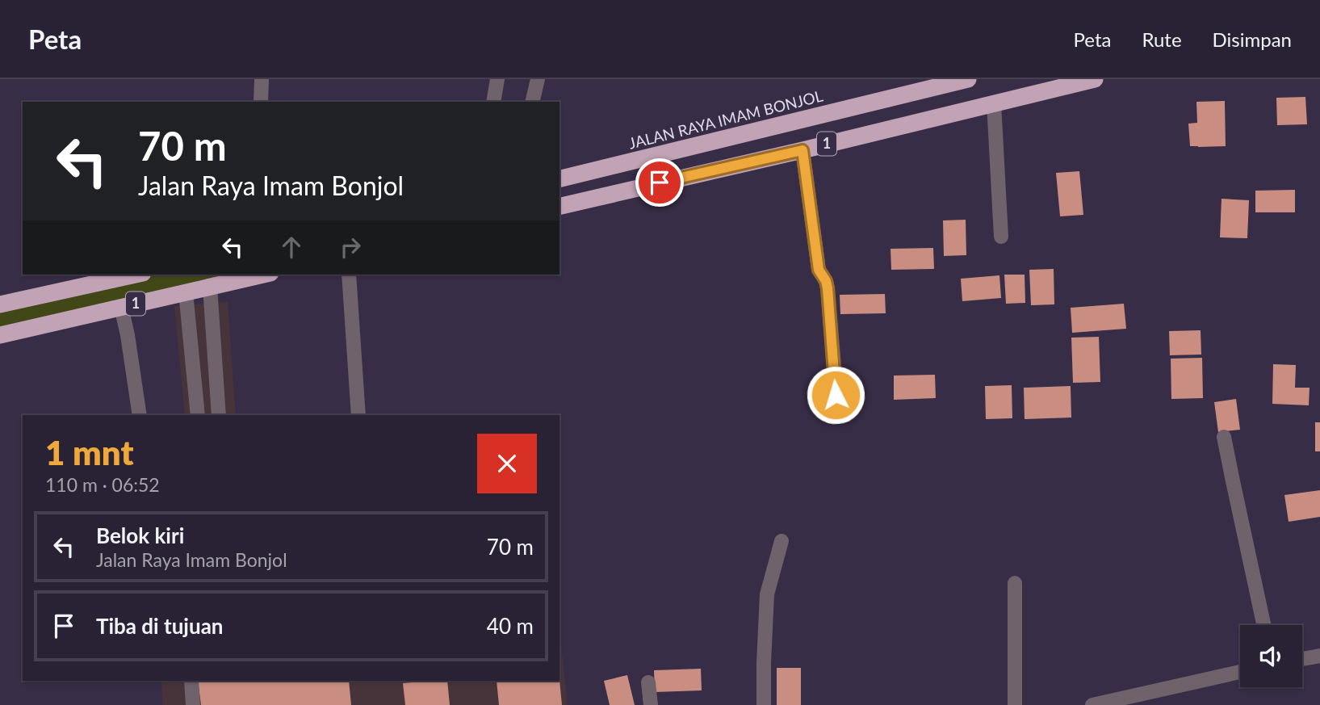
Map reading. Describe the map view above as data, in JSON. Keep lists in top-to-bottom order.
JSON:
{
  "streets": {
    "highway": ["JALAN RAYA IMAM BONJOL", "1"]
  },
  "page": {
    "header": "Peta",
    "nav": ["Peta", "Rute", "Disimpan"],
    "turn": ["70 m", "Jalan Raya Imam Bonjol"],
    "heading": ["1 mnt", "110 m · 06:52"],
    "list": [
      {
        "name": "Belok kiri",
        "note": "Jalan Raya Imam Bonjol",
        "value": "70 m"
      },
      {
        "name": "Tiba di tujuan",
        "value": "40 m"
      }
    ]
  }
}
